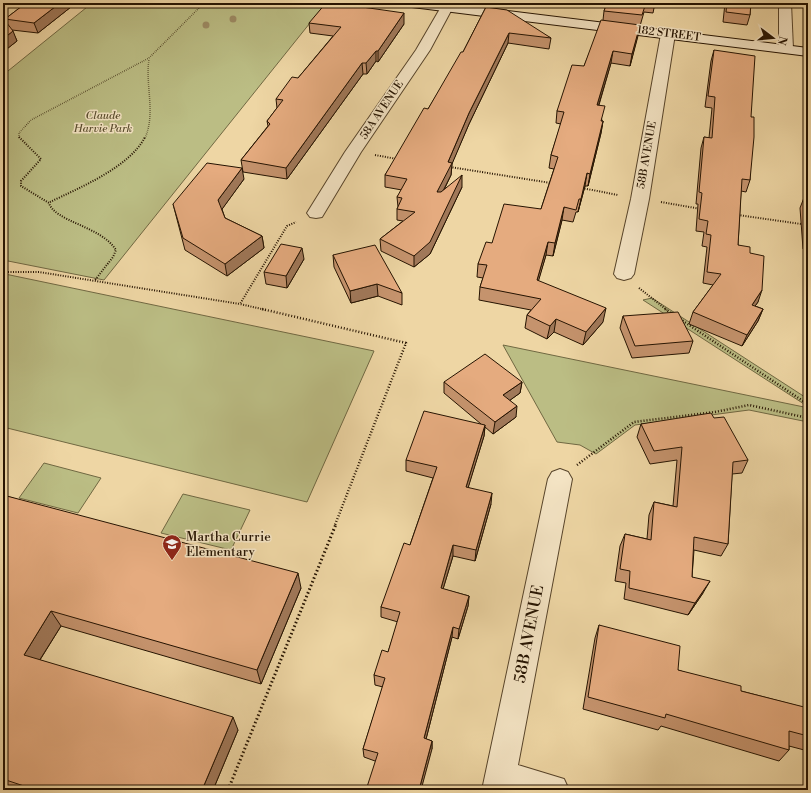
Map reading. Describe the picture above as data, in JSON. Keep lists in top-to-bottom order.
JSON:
{
  "streets": {
    "street": ["182 STREET", "58A AVENUE", "58B AVENUE"]
  },
  "crossings": [
    ["182 STREET", "58A AVENUE"],
    ["182 STREET", "58B AVENUE"]
  ],
  "parks": ["Claude Harvie Park"],
  "places": {
    "school or university": ["Martha Currie Elementary"]
  },
  "north": "right"
}
